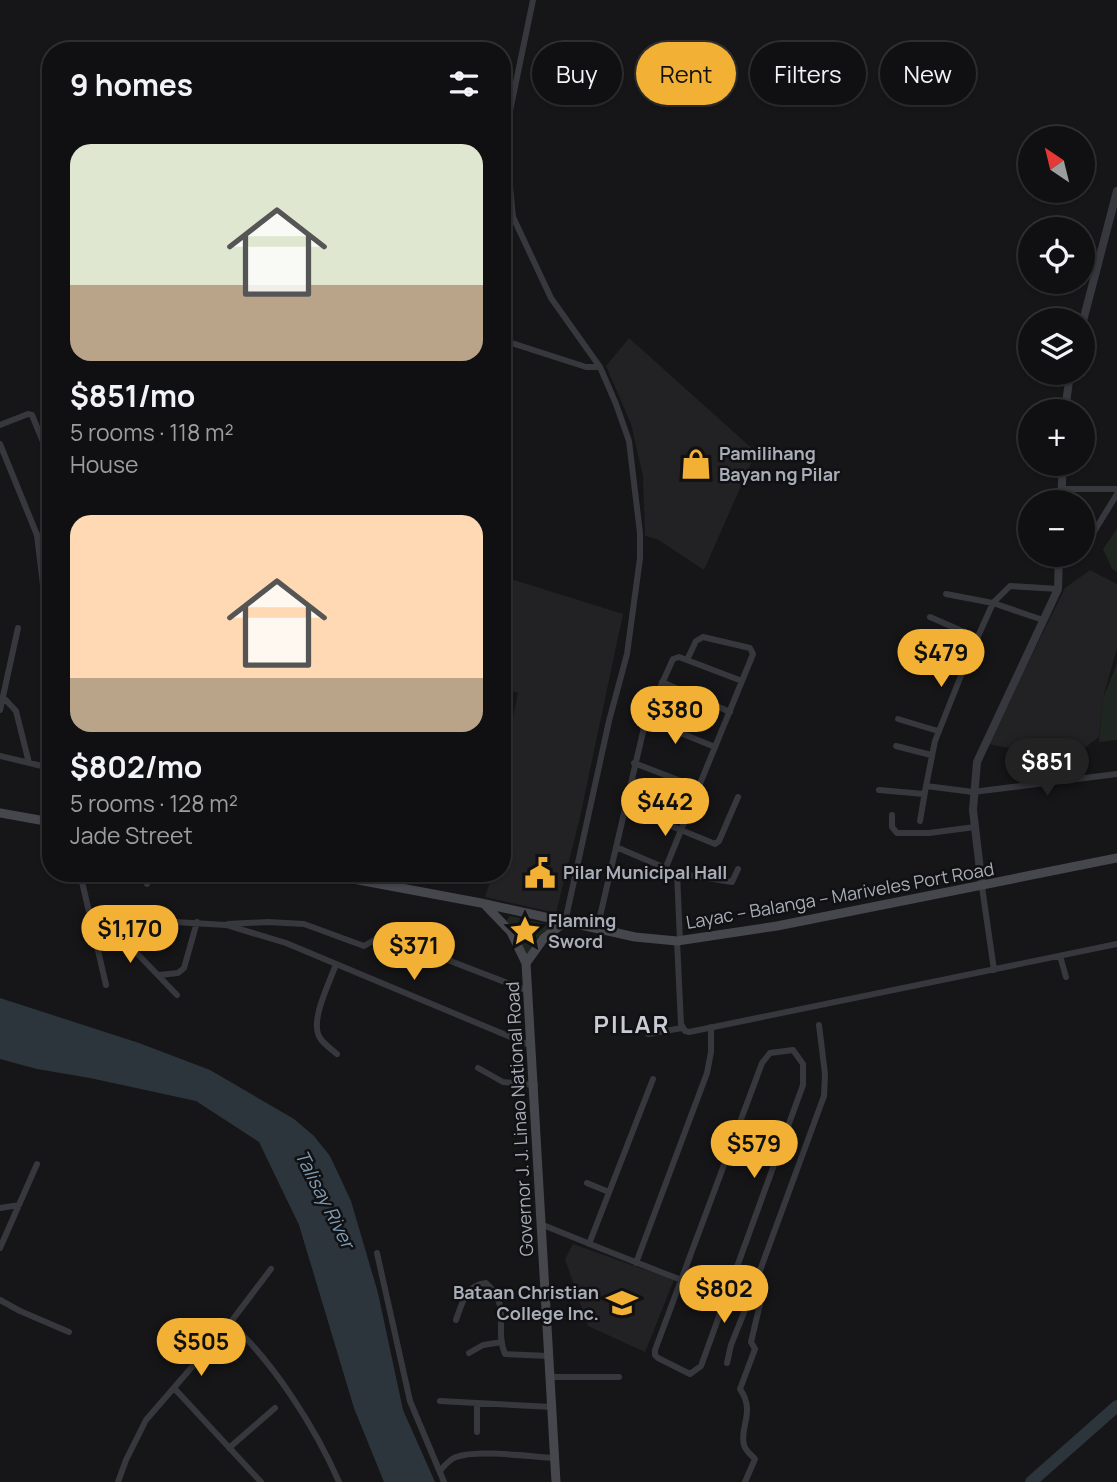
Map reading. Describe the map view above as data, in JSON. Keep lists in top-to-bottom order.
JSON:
{
  "streets": {
    "main road": ["Layac – Balanga – Mariveles Port Road", "Governor J. J. Linao National Road"]
  },
  "crossings": [
    ["Layac – Balanga – Mariveles Port Road", "Governor J. J. Linao National Road"]
  ],
  "districts": ["PILAR"],
  "water": ["Talisay River"],
  "places": {
    "shop": ["Pamilihang Bayan ng Pilar"],
    "public building": ["Pilar Municipal Hall"],
    "place": ["Flaming Sword"],
    "school or university": ["Bataan Christian College Inc."]
  },
  "north": "top left",
  "page": {
    "chip": [
      "Buy",
      "Rent",
      "Filters",
      "New"
    ],
    "heading": "9 homes",
    "map_buttons": ["+", "−"],
    "list": [
      {
        "name": "$851/mo",
        "note": "5 rooms · 118 m² · House"
      },
      {
        "name": "$802/mo",
        "note": "5 rooms · 128 m² · Jade Street"
      }
    ],
    "price": [
      "$479",
      "$380",
      "$851",
      "$442",
      "$1,170",
      "$371",
      "$579",
      "$802",
      "$505"
    ]
  }
}
